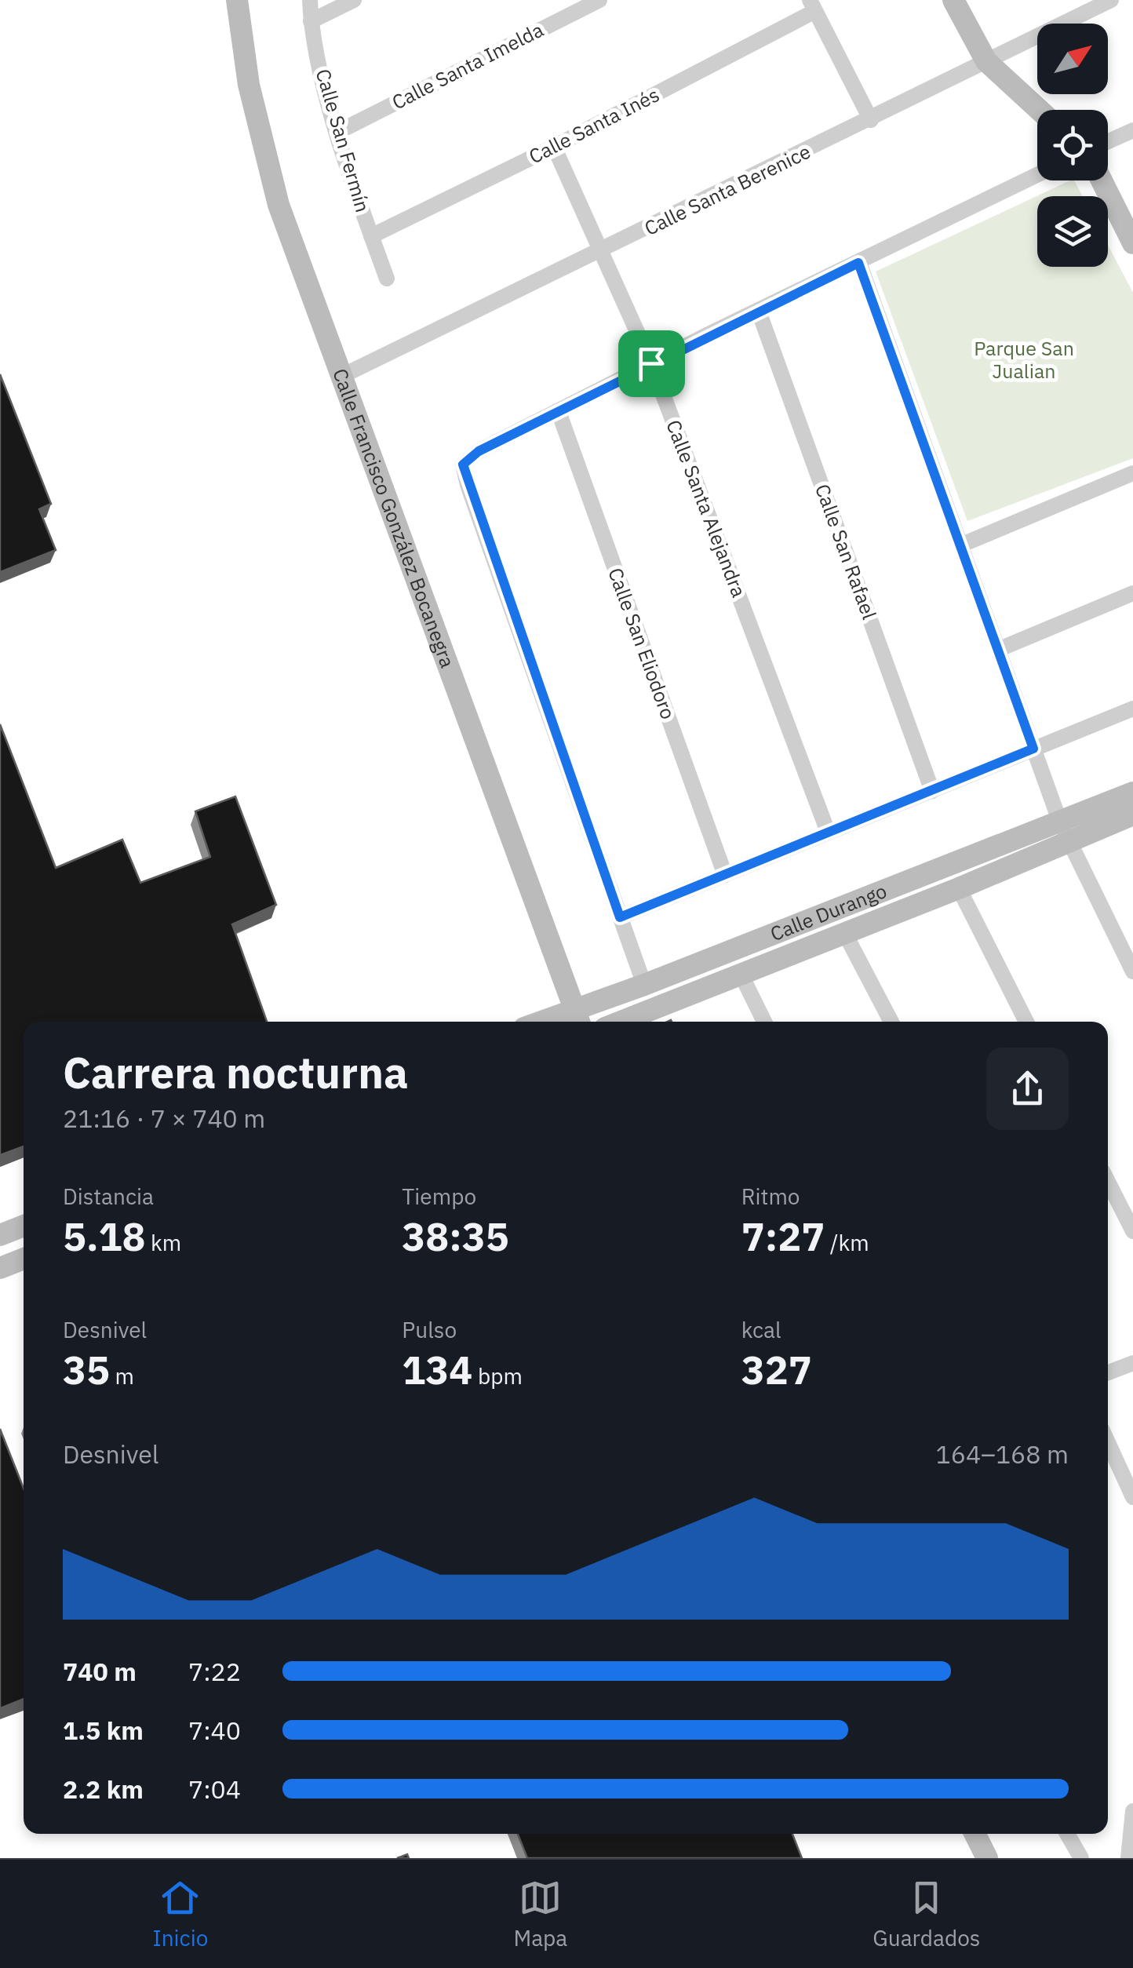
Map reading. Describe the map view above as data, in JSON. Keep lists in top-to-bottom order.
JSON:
{
  "streets": {
    "street": [
      "Calle Santa Imelda",
      "Calle Santa Inés",
      "Calle San Fermín",
      "Calle Santa Berenice",
      "Calle Santa Alejandra",
      "Calle Francisco González Bocanegra",
      "Calle San Rafael",
      "Calle San Eliodoro",
      "Calle Durango"
    ]
  },
  "crossings": [
    ["Calle Santa Imelda", "Calle San Fermín"],
    ["Calle Santa Inés", "Calle San Fermín"],
    ["Calle Santa Inés", "Calle Santa Alejandra"],
    ["Calle Santa Berenice", "Calle Santa Alejandra"],
    ["Calle Santa Berenice", "Calle Francisco González Bocanegra"],
    ["Calle Francisco González Bocanegra", "Calle Durango"]
  ],
  "parks": ["Parque San Jualian"],
  "north": "top right",
  "page": {
    "heading": ["Carrera nocturna", "21:16 · 7 × 740 m"],
    "stats": [
      ["Distancia", "5.18 km"],
      ["Tiempo", "38:35"],
      ["Ritmo", "7:27 /km"],
      ["Desnivel", "35 m"],
      ["Pulso", "134 bpm"],
      ["kcal", "327"]
    ],
    "chart": ["Desnivel", "164–168 m"],
    "list": [
      {
        "name": "740 m",
        "note": "7:22"
      },
      {
        "name": "1.5 km",
        "note": "7:40"
      },
      {
        "name": "2.2 km",
        "note": "7:04"
      }
    ],
    "tabs": ["Inicio", "Mapa", "Guardados"]
  }
}
